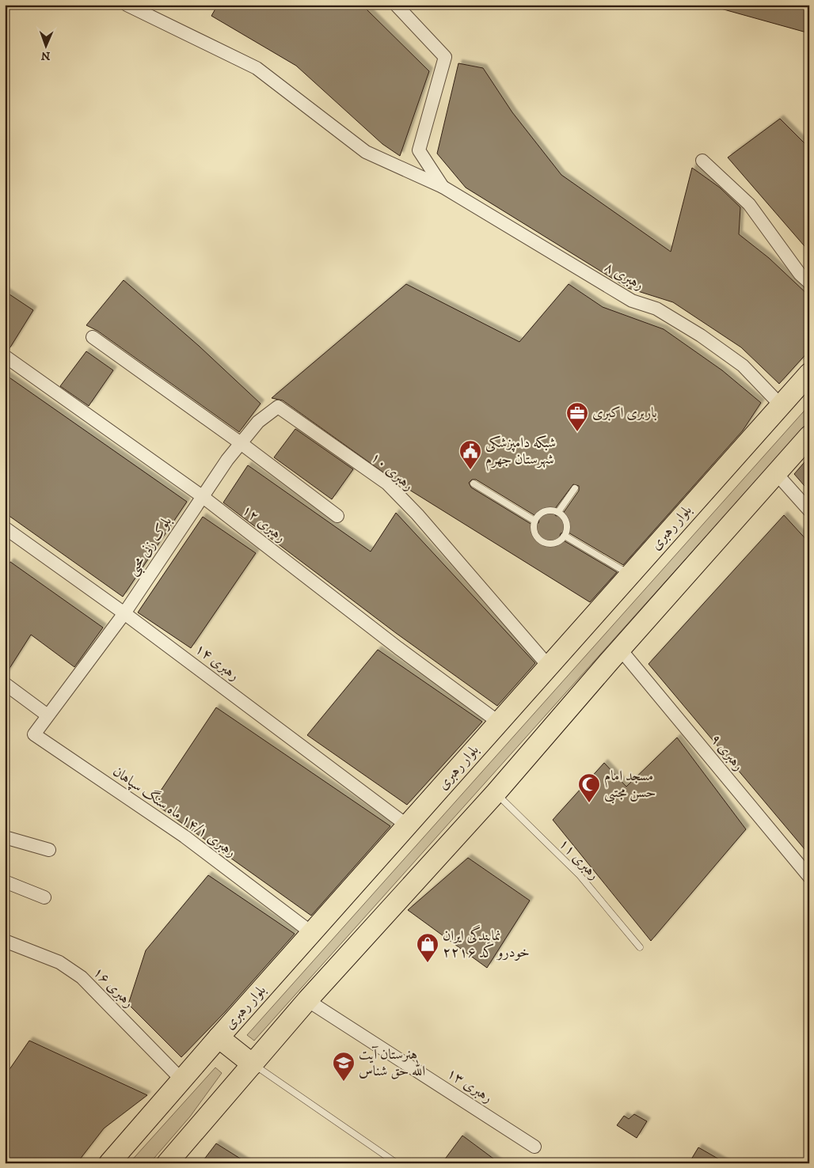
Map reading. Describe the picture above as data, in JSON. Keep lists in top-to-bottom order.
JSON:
{
  "streets": {
    "main road": ["بلوار رهبری"],
    "street": [
      "رهبری ۸",
      "رهبری ۱۰",
      "رهبری ۱۲",
      "بلوک زنی محبی",
      "رهبری ۱۴",
      "رهبری ۹",
      "رهبری ۱۴/۱ ماه سنگ سپاهان",
      "رهبری ۱۶",
      "رهبری ۱۳"
    ],
    "lane": ["رهبری ۱۱"]
  },
  "crossings": [
    ["رهبری ۸", "بلوار رهبری"],
    ["رهبری ۱۰", "رهبری ۱۲"],
    ["رهبری ۱۰", "بلوار رهبری"],
    ["رهبری ۱۰", "بلوک زنی محبی"],
    ["رهبری ۱۲", "بلوار رهبری"],
    ["رهبری ۱۲", "بلوک زنی محبی"],
    ["بلوار رهبری", "رهبری ۱۴"],
    ["بلوار رهبری", "رهبری ۱۴/۱ ماه سنگ سپاهان"],
    ["بلوار رهبری", "رهبری ۱۶"],
    ["بلوک زنی محبی", "رهبری ۱۴"],
    ["بلوک زنی محبی", "رهبری ۱۴/۱ ماه سنگ سپاهان"],
    ["رهبری ۱۴", "رهبری ۱۴/۱ ماه سنگ سپاهان"]
  ],
  "places": {
    "office": ["باربری اکبری"],
    "public building": ["شبکه دامپزشکی شهرستان جهرم"],
    "mosque": ["مسجد امام حسن مجتبی"],
    "shop": ["نمایندگی ایران خودرو کد ۲۲۱۶"],
    "school or university": ["هنرستان آیت الله حق شناس"]
  },
  "north": "bottom"
}
